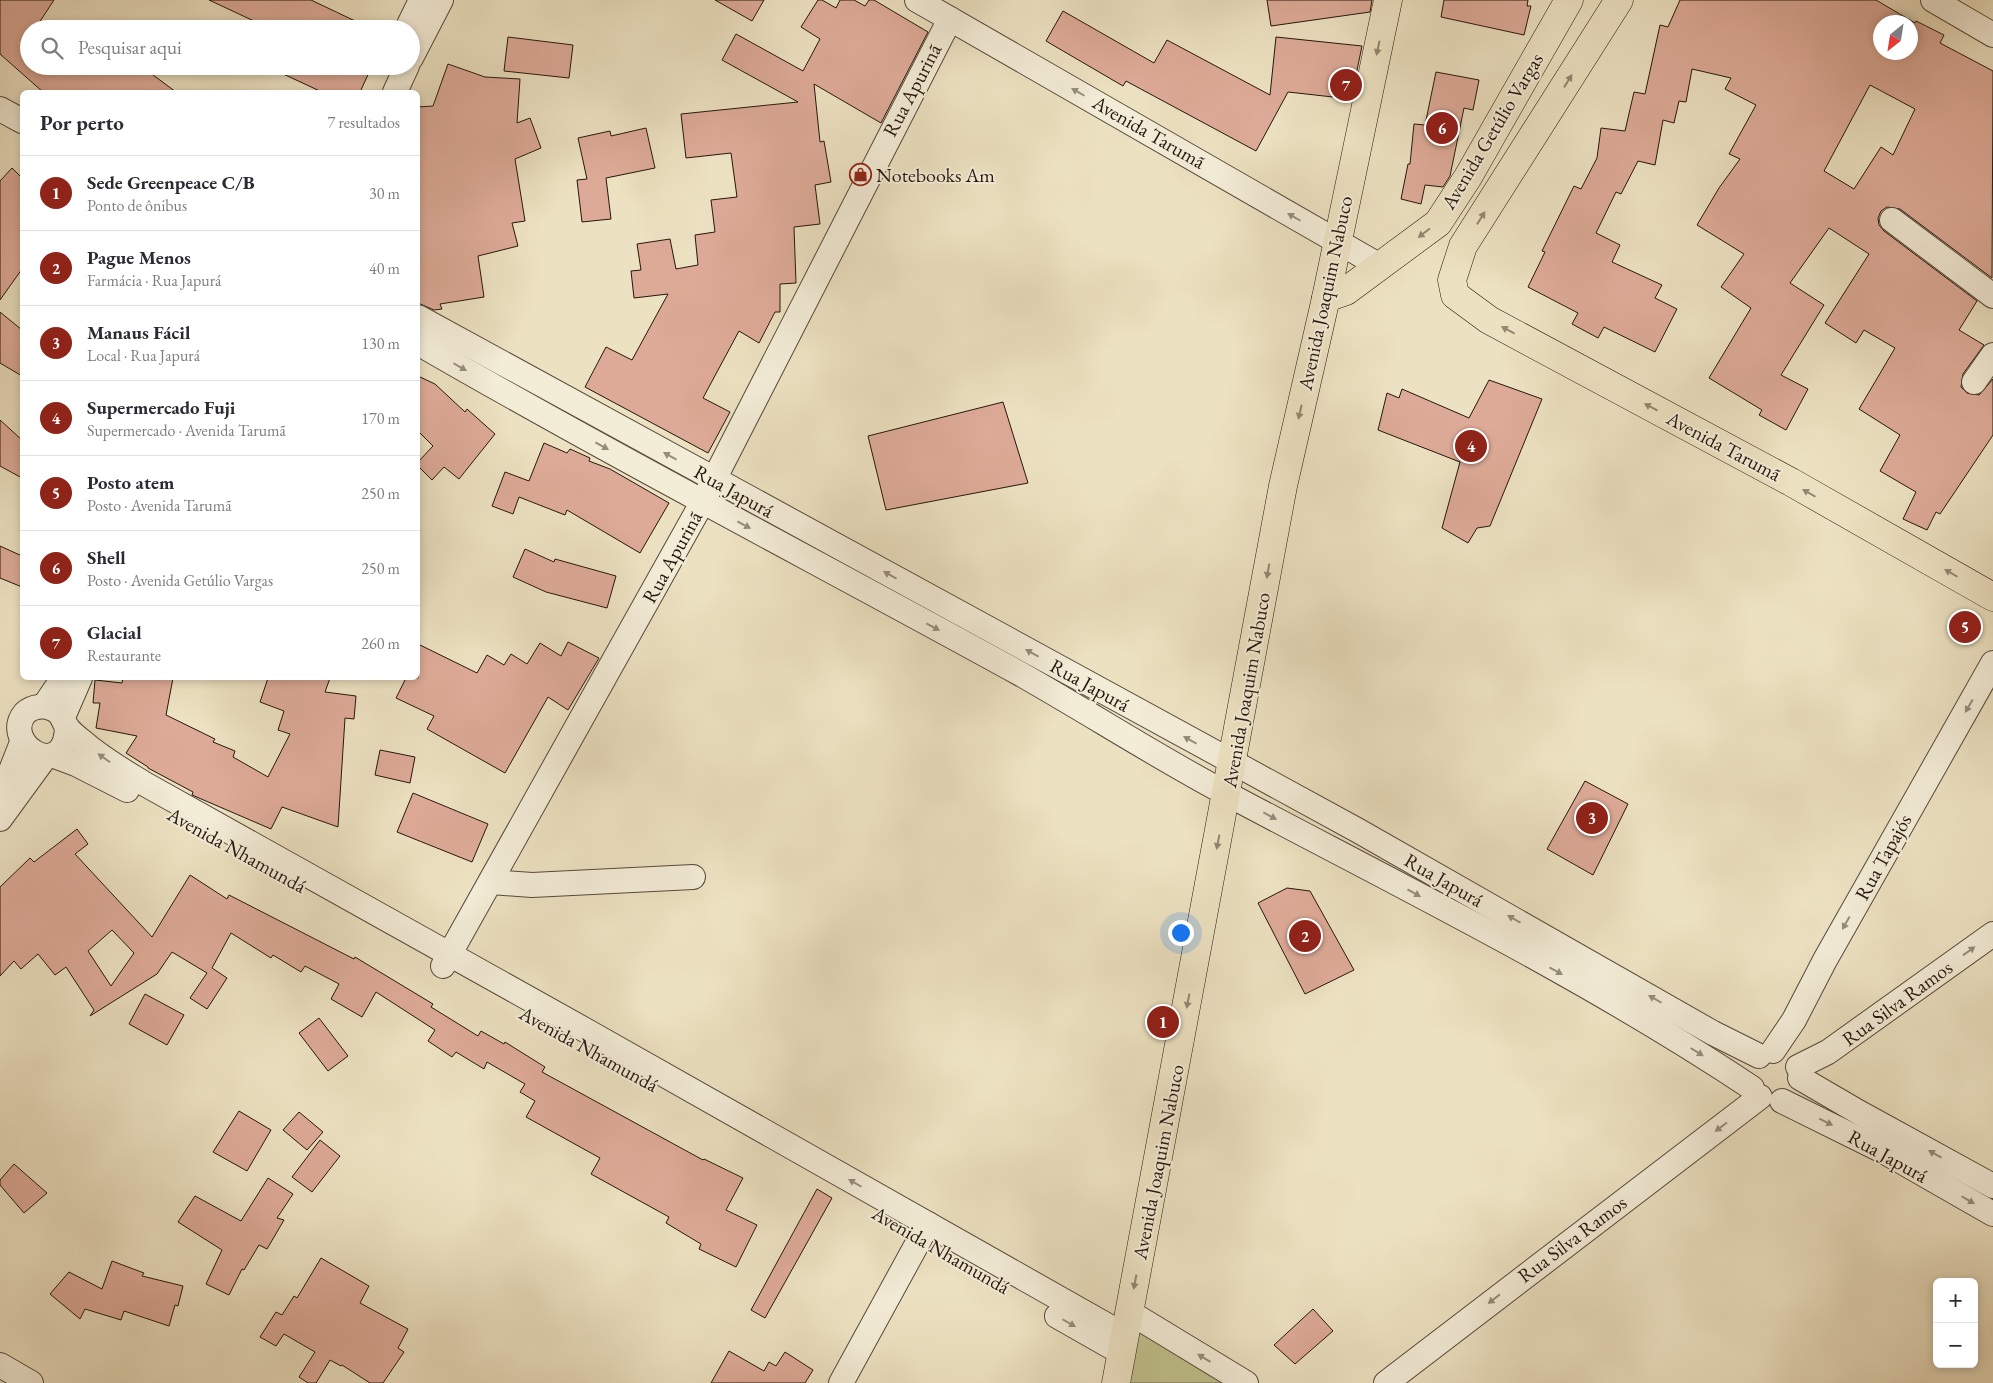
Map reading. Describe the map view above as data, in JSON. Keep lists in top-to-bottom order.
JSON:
{
  "streets": {
    "main road": ["Avenida Getúlio Vargas", "Avenida Tarumã", "Avenida Joaquim Nabuco"],
    "street": [
      "Rua Apurinã",
      "Rua Japurá",
      "Avenida Nhamundá",
      "Rua Tapajós",
      "Rua Silva Ramos"
    ]
  },
  "crossings": [
    ["Rua Apurinã", "Avenida Tarumã"],
    ["Rua Apurinã", "Rua Japurá"],
    ["Rua Apurinã", "Avenida Nhamundá"],
    ["Avenida Getúlio Vargas", "Avenida Tarumã"],
    ["Avenida Getúlio Vargas", "Avenida Joaquim Nabuco"],
    ["Avenida Tarumã", "Avenida Joaquim Nabuco"],
    ["Avenida Joaquim Nabuco", "Rua Japurá"],
    ["Avenida Joaquim Nabuco", "Avenida Nhamundá"],
    ["Rua Japurá", "Rua Tapajós"],
    ["Rua Japurá", "Rua Silva Ramos"],
    ["Rua Tapajós", "Rua Silva Ramos"]
  ],
  "one_way": ["Avenida Tarumã", "Avenida Joaquim Nabuco", "Rua Tapajós"],
  "places": {
    "shop": ["Notebooks Am"]
  },
  "north": "bottom left",
  "page": {
    "search": "Pesquisar aqui",
    "pins": [
      "7",
      "6",
      "4",
      "5",
      "3",
      "2",
      "1"
    ],
    "heading": ["Por perto", "7 resultados"],
    "list": [
      {
        "mark": "1",
        "name": "Sede Greenpeace C/B",
        "note": "Ponto de ônibus",
        "value": "30 m"
      },
      {
        "mark": "2",
        "name": "Pague Menos",
        "note": "Farmácia · Rua Japurá",
        "value": "40 m"
      },
      {
        "mark": "3",
        "name": "Manaus Fácil",
        "note": "Local · Rua Japurá",
        "value": "130 m"
      },
      {
        "mark": "4",
        "name": "Supermercado Fuji",
        "note": "Supermercado · Avenida Tarumã",
        "value": "170 m"
      },
      {
        "mark": "5",
        "name": "Posto atem",
        "note": "Posto · Avenida Tarumã",
        "value": "250 m"
      },
      {
        "mark": "6",
        "name": "Shell",
        "note": "Posto · Avenida Getúlio Vargas",
        "value": "250 m"
      },
      {
        "mark": "7",
        "name": "Glacial",
        "note": "Restaurante",
        "value": "260 m"
      }
    ],
    "map_buttons": ["+", "−"]
  }
}
